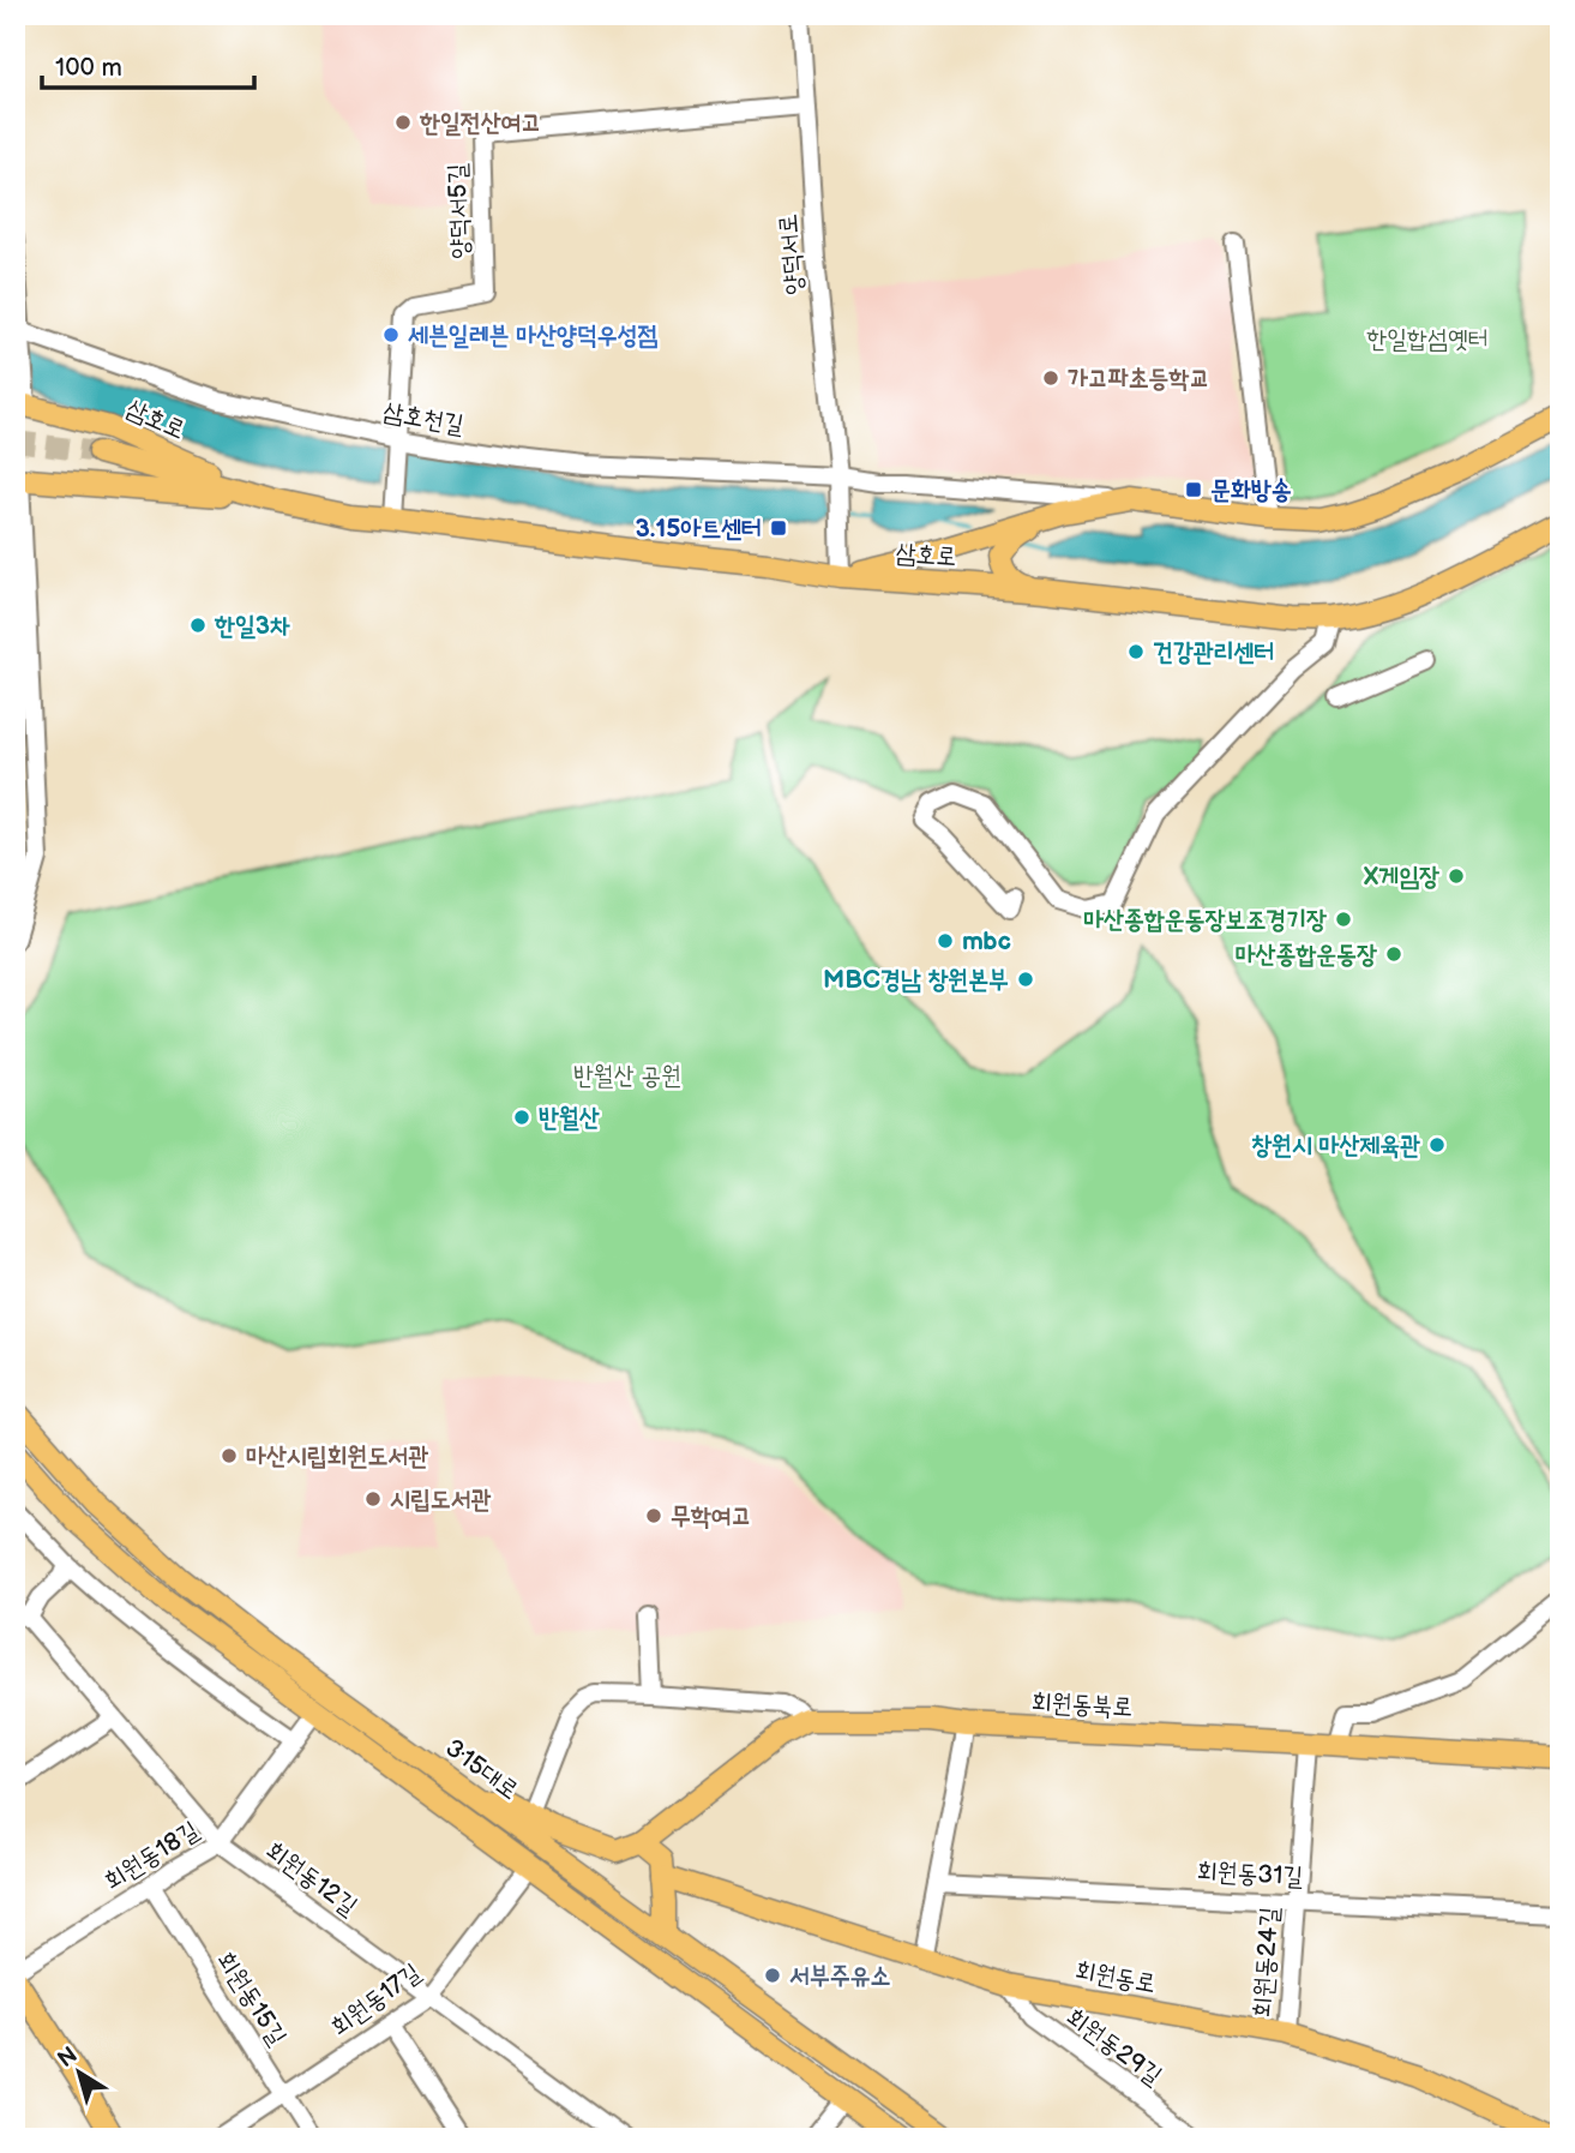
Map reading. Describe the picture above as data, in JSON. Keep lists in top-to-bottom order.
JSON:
{
  "streets": {
    "main road": [
      "삼호로",
      "회원동북로",
      "3·15대로",
      "회원동로"
    ],
    "street": [
      "양덕서5길",
      "양덕서로",
      "삼호천길",
      "회원동18길",
      "회원동31길",
      "회원동12길",
      "회원동24길",
      "회원동15길",
      "회원동17길",
      "회원동29길"
    ]
  },
  "crossings": [
    ["양덕서5길", "양덕서로"],
    ["양덕서5길", "삼호천길"],
    ["양덕서로", "삼호천길"],
    ["양덕서로", "삼호로"],
    ["회원동북로", "회원동24길"],
    ["3·15대로", "회원동18길"],
    ["3·15대로", "회원동17길"],
    ["회원동18길", "회원동12길"],
    ["회원동18길", "회원동15길"],
    ["회원동31길", "회원동24길"],
    ["회원동12길", "회원동17길"],
    ["회원동24길", "회원동로"],
    ["회원동로", "회원동29길"],
    ["회원동15길", "회원동17길"]
  ],
  "parks": ["한일합섬옛터", "반월산 공원"],
  "places": {
    "other": [
      "한일전산여고",
      "세븐일레븐 마산양덕우성점",
      "가고파초등학교",
      "한일3차",
      "건강관리센터",
      "X게임장",
      "마산종합운동장보조경기장",
      "mbc",
      "마산종합운동장",
      "MBC경남 창원본부",
      "반월산",
      "창원시 마산제육관",
      "마산시립회원도서관",
      "시립도서관",
      "무학여고",
      "서부주유소"
    ],
    "transit": ["문화방송", "3.15아트센터"]
  },
  "scale_bar": "100 m",
  "north": "top left"
}
